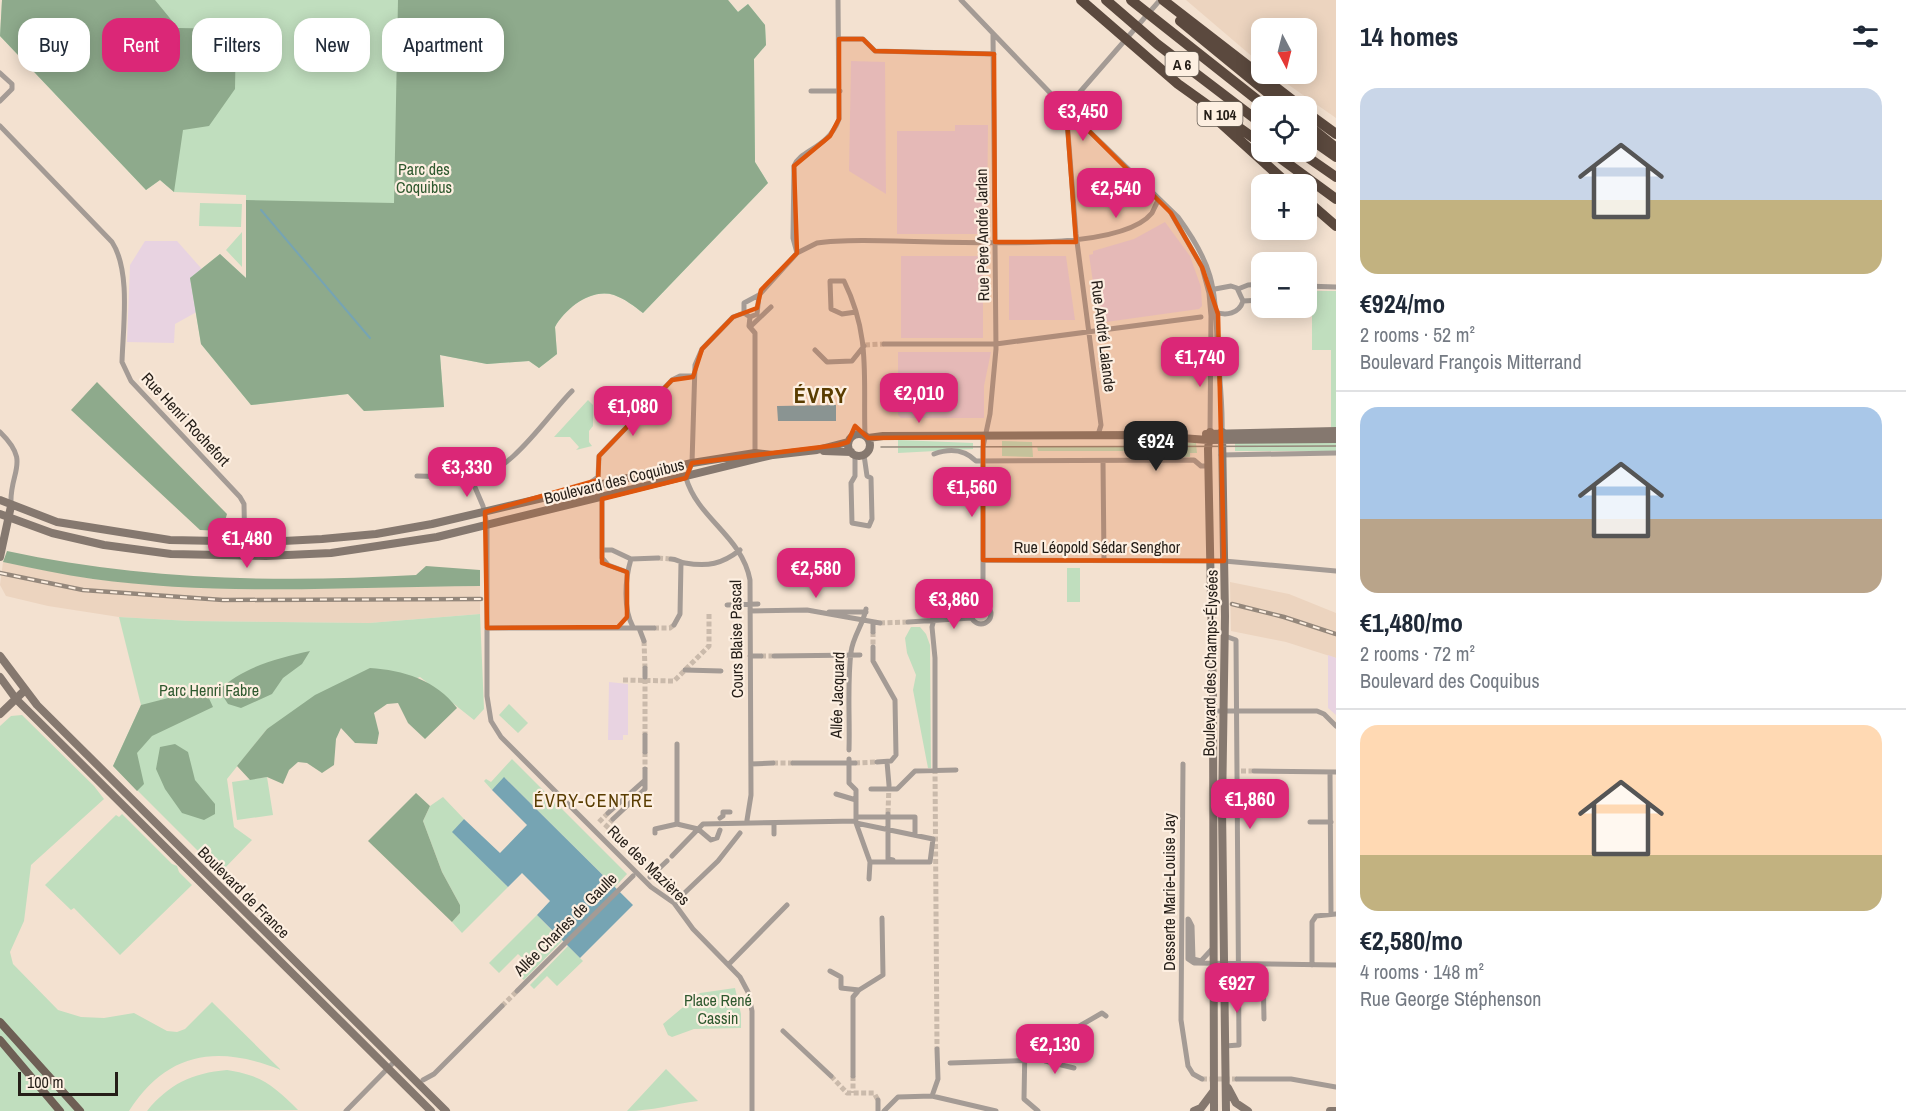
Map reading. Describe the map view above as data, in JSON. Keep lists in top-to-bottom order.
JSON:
{
  "streets": {
    "highway": ["A 6", "N 104"],
    "main road": ["Boulevard des Coquibus", "Boulevard des Champs-Élysées", "Boulevard de France"],
    "street": [
      "Rue Père André Jarlan",
      "Rue André Lalande",
      "Rue Henri Rochefort",
      "Rue Léopold Sédar Senghor",
      "Cours Blaise Pascal",
      "Allée Jacquard",
      "Rue des Mazières",
      "Desserte Marie-Louise Jay",
      "Allée Charles de Gaulle"
    ]
  },
  "crossings": [
    ["Rue Père André Jarlan", "Rue Léopold Sédar Senghor"],
    ["Rue Henri Rochefort", "Boulevard des Coquibus"],
    ["Boulevard des Coquibus", "Cours Blaise Pascal"],
    ["Boulevard des Coquibus", "Rue des Mazières"],
    ["Rue Léopold Sédar Senghor", "Boulevard des Champs-Élysées"]
  ],
  "districts": ["ÉVRY", "ÉVRY-CENTRE"],
  "parks": ["Parc des Coquibus", "Parc Henri Fabre", "Place René Cassin"],
  "scale_bar": "100 m",
  "north": "bottom",
  "page": {
    "heading": "14 homes",
    "map_buttons": ["+", "−"],
    "chip": [
      "Buy",
      "Rent",
      "Filters",
      "New",
      "Apartment"
    ],
    "list": [
      {
        "name": "€924/mo",
        "note": "2 rooms · 52 m² · Boulevard François Mitterrand"
      },
      {
        "name": "€1,480/mo",
        "note": "2 rooms · 72 m² · Boulevard des Coquibus"
      },
      {
        "name": "€2,580/mo",
        "note": "4 rooms · 148 m² · Rue George Stéphenson"
      }
    ],
    "price": [
      "€3,450",
      "€2,540",
      "€1,740",
      "€2,010",
      "€1,080",
      "€924",
      "€3,330",
      "€1,560",
      "€1,480",
      "€2,580",
      "€3,860",
      "€1,860",
      "€927",
      "€2,130"
    ],
    "scale": "100 m"
  }
}
